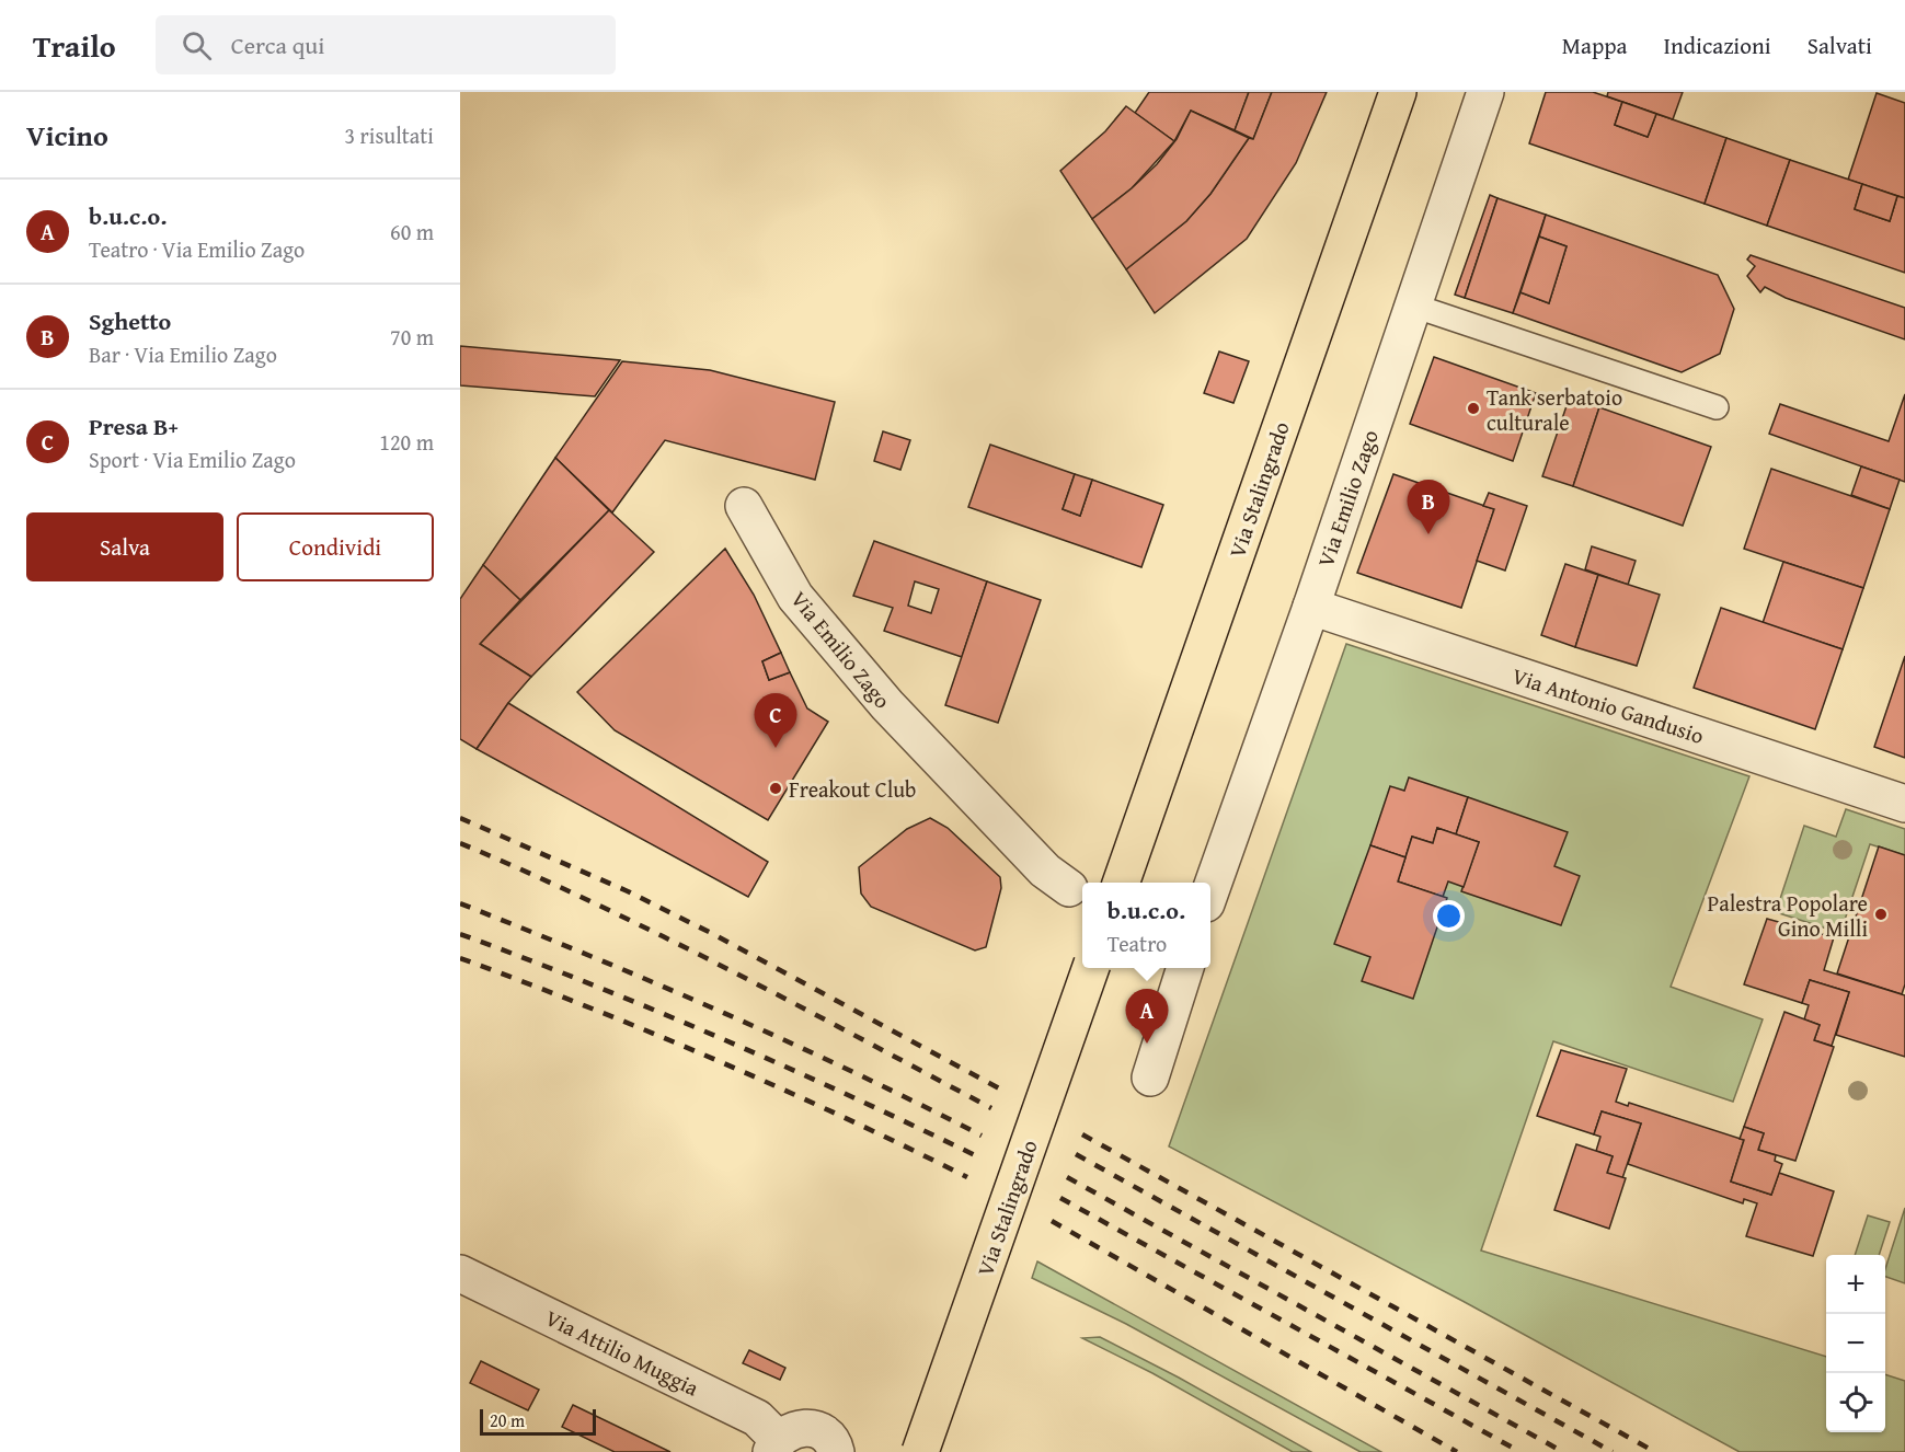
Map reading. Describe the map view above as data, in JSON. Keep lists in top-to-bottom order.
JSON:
{
  "streets": {
    "main road": ["Via Stalingrado"],
    "street": ["Via Emilio Zago", "Via Antonio Gandusio", "Via Attilio Muggia"]
  },
  "crossings": [
    ["Via Emilio Zago", "Via Antonio Gandusio"]
  ],
  "places": ["Tank serbatoio culturale", "Freakout Club", "Palestra Popolare Gino Milli"],
  "scale_bar": "20 m",
  "page": {
    "header": "Trailo",
    "search": "Cerca qui",
    "nav": ["Mappa", "Indicazioni", "Salvati"],
    "heading": ["Vicino", "3 risultati"],
    "list": [
      {
        "mark": "A",
        "name": "b.u.c.o.",
        "note": "Teatro · Via Emilio Zago",
        "value": "60 m"
      },
      {
        "mark": "B",
        "name": "Sghetto",
        "note": "Bar · Via Emilio Zago",
        "value": "70 m"
      },
      {
        "mark": "C",
        "name": "Presa B+",
        "note": "Sport · Via Emilio Zago",
        "value": "120 m"
      }
    ],
    "pins": ["B", "C", "A"],
    "buttons": ["Salva", "Condividi"],
    "popup": ["b.u.c.o.", "Teatro"],
    "map_buttons": ["+", "−"],
    "scale": "20 m"
  }
}
